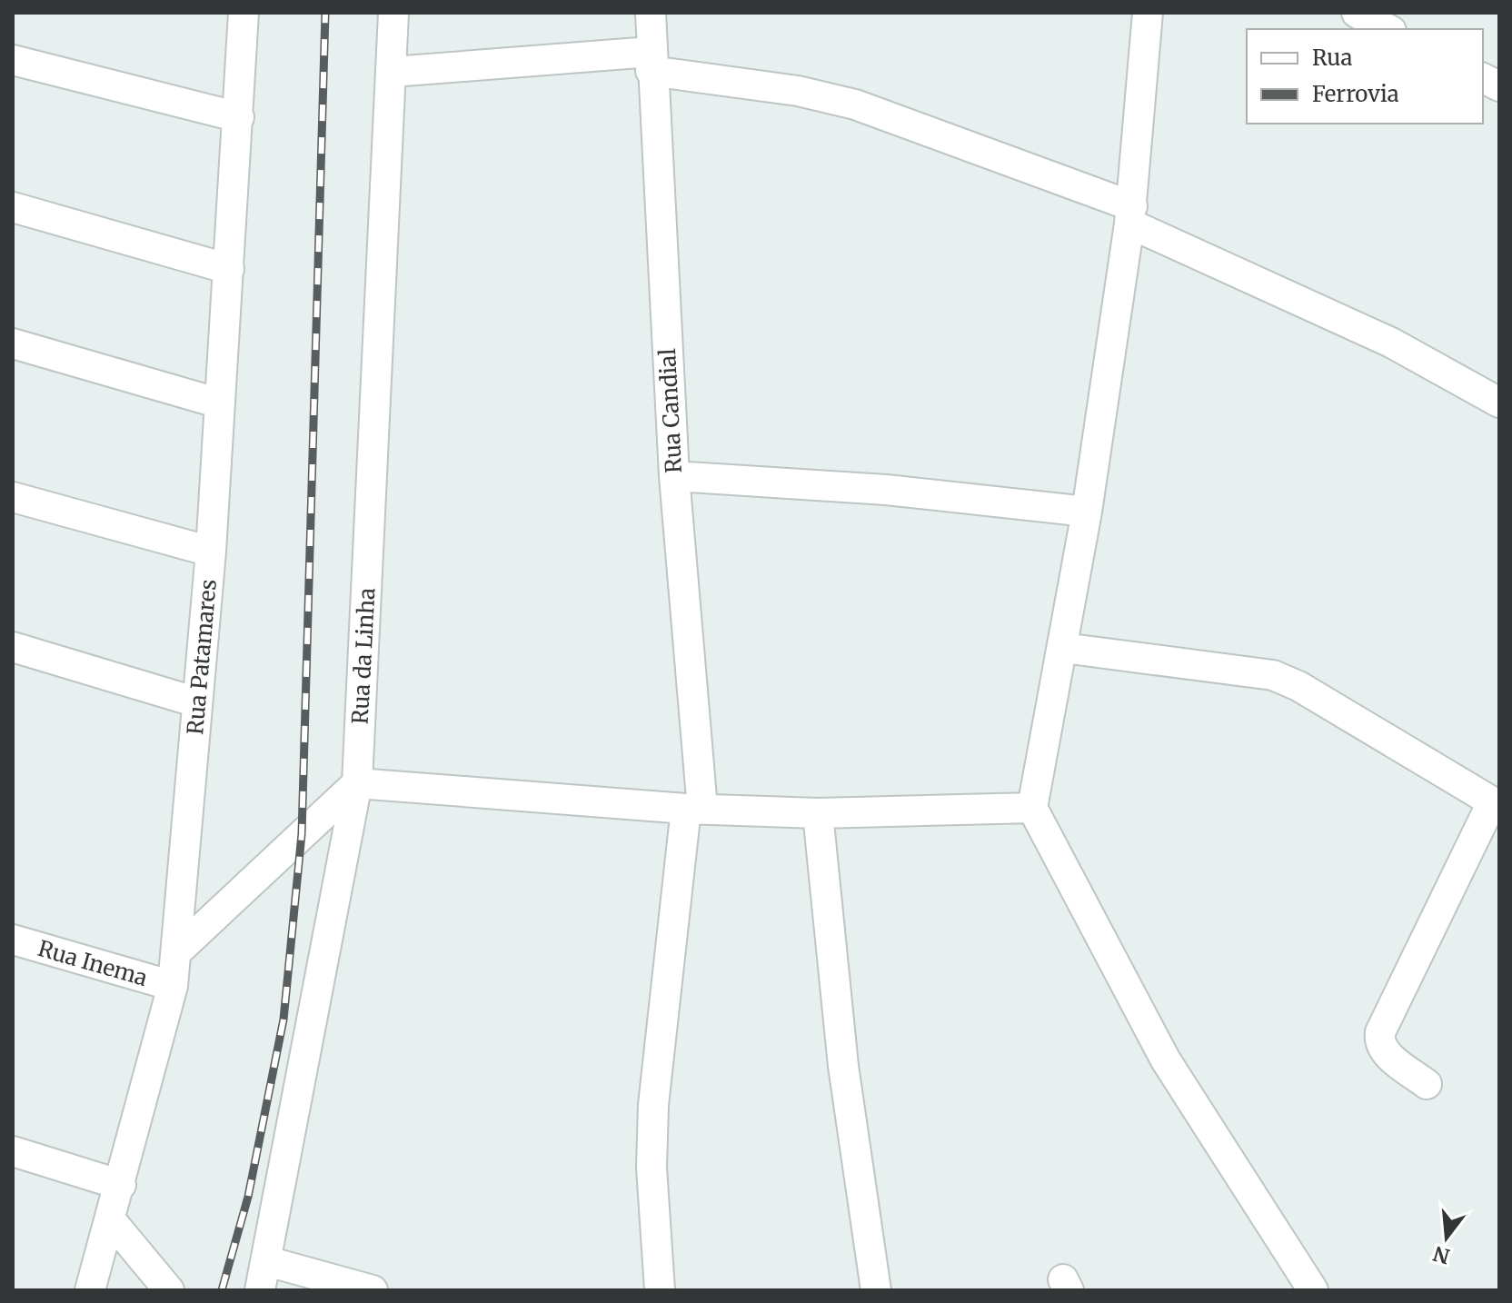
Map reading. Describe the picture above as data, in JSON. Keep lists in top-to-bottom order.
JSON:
{
  "streets": {
    "street": [
      "Rua Candial",
      "Rua da Linha",
      "Rua Patamares",
      "Rua Inema"
    ]
  },
  "crossings": [
    ["Rua Patamares", "Rua Inema"]
  ],
  "legend": ["Rua", "Ferrovia"],
  "north": "bottom"
}
